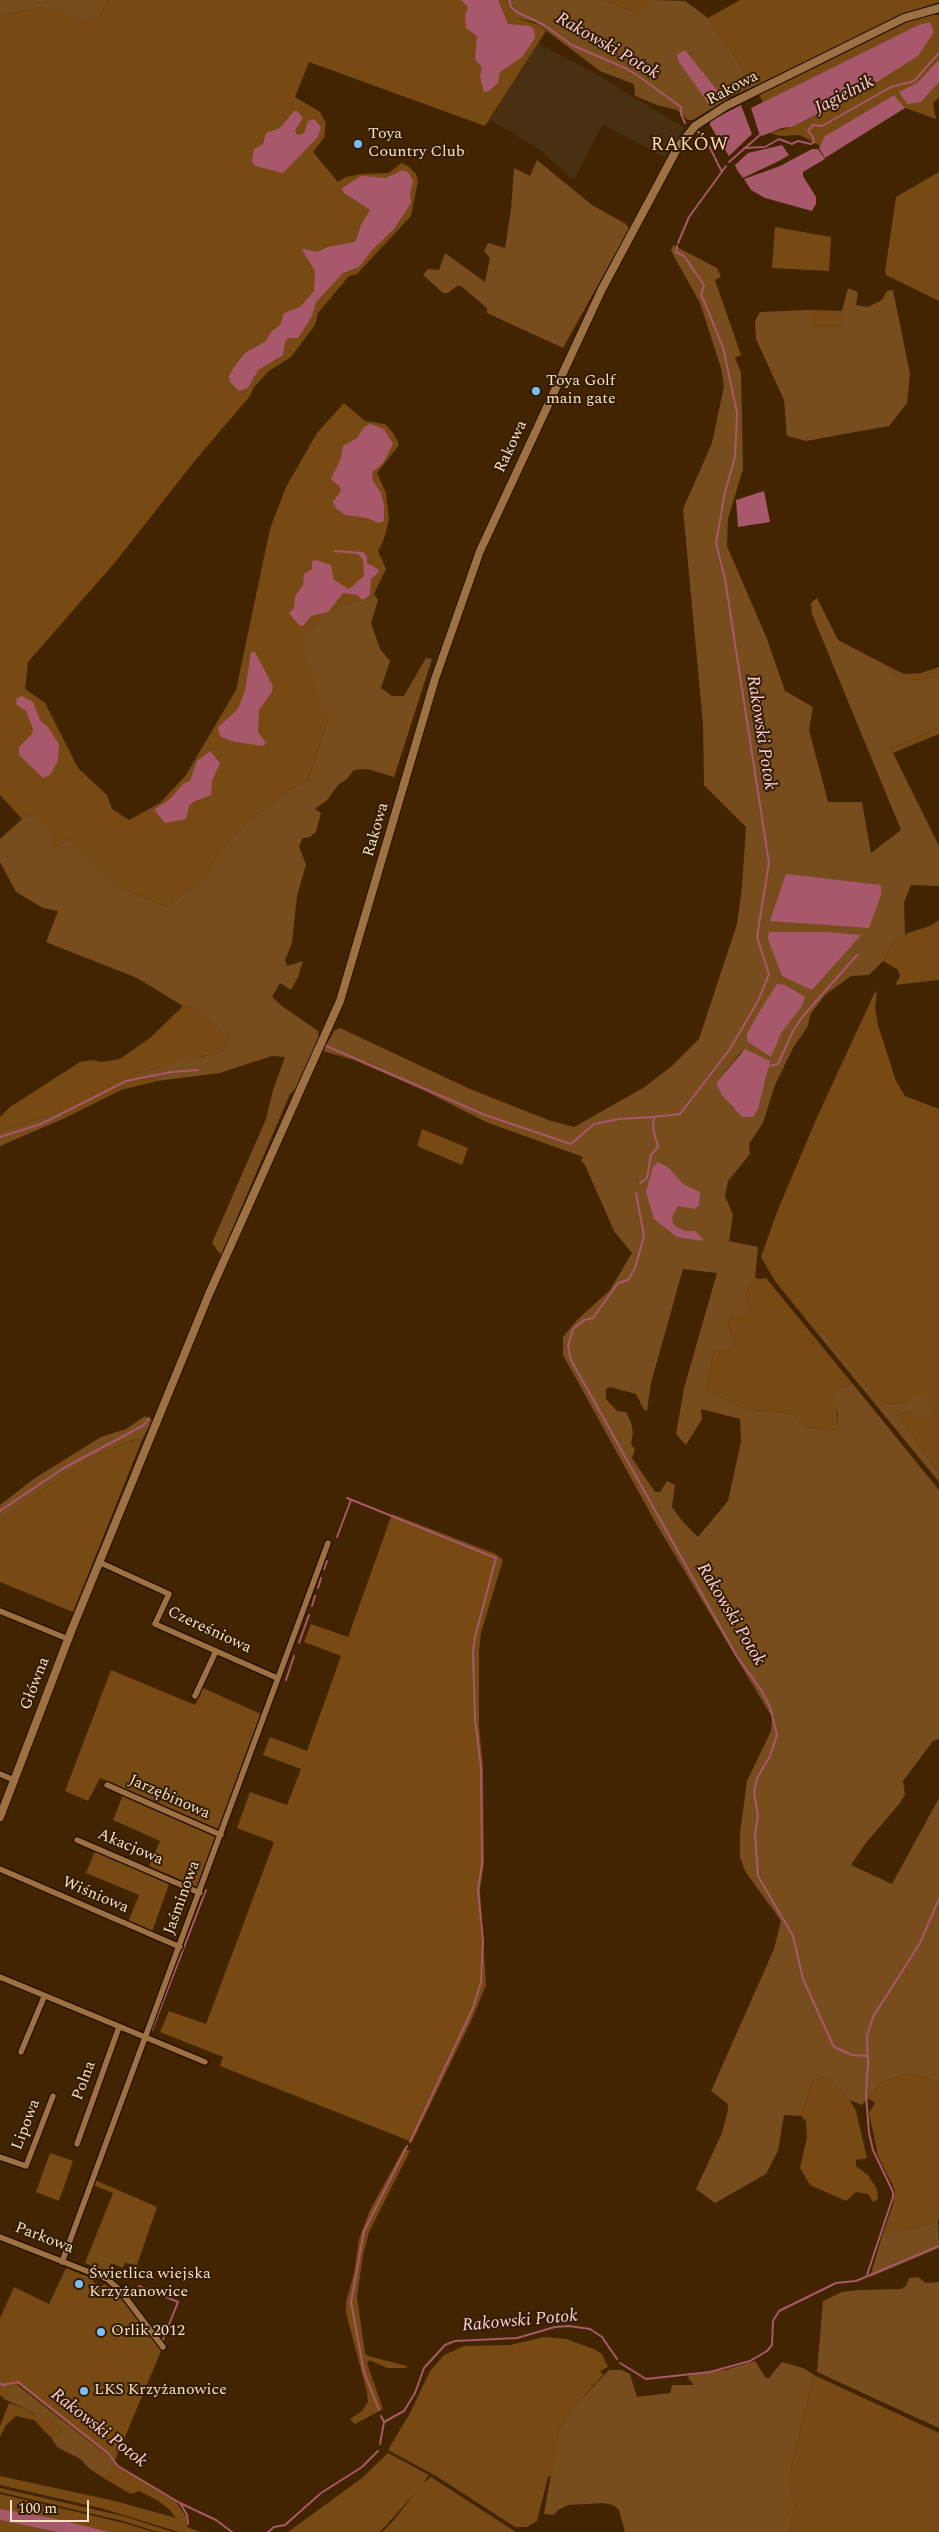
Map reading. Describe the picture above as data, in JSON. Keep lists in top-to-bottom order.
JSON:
{
  "streets": {
    "street": [
      "Rakowa",
      "Czereśniowa",
      "Główna",
      "Jarzębinowa",
      "Akacjowa",
      "Wiśniowa",
      "Jaśminowa",
      "Polna",
      "Lipowa",
      "Parkowa"
    ]
  },
  "crossings": [
    ["Rakowa", "Czereśniowa"],
    ["Rakowa", "Główna"],
    ["Czereśniowa", "Główna"],
    ["Czereśniowa", "Jaśminowa"],
    ["Jarzębinowa", "Jaśminowa"],
    ["Akacjowa", "Jaśminowa"],
    ["Wiśniowa", "Jaśminowa"],
    ["Jaśminowa", "Parkowa"]
  ],
  "districts": ["RAKÓW"],
  "water": ["Rakowski Potok", "Jagielnik"],
  "places": [
    "Toya Country Club",
    "Toya Golf main gate",
    "Świetlica wiejska Krzyżanowice",
    "Orlik 2012",
    "LKS Krzyżanowice"
  ],
  "scale_bar": "100 m"
}
